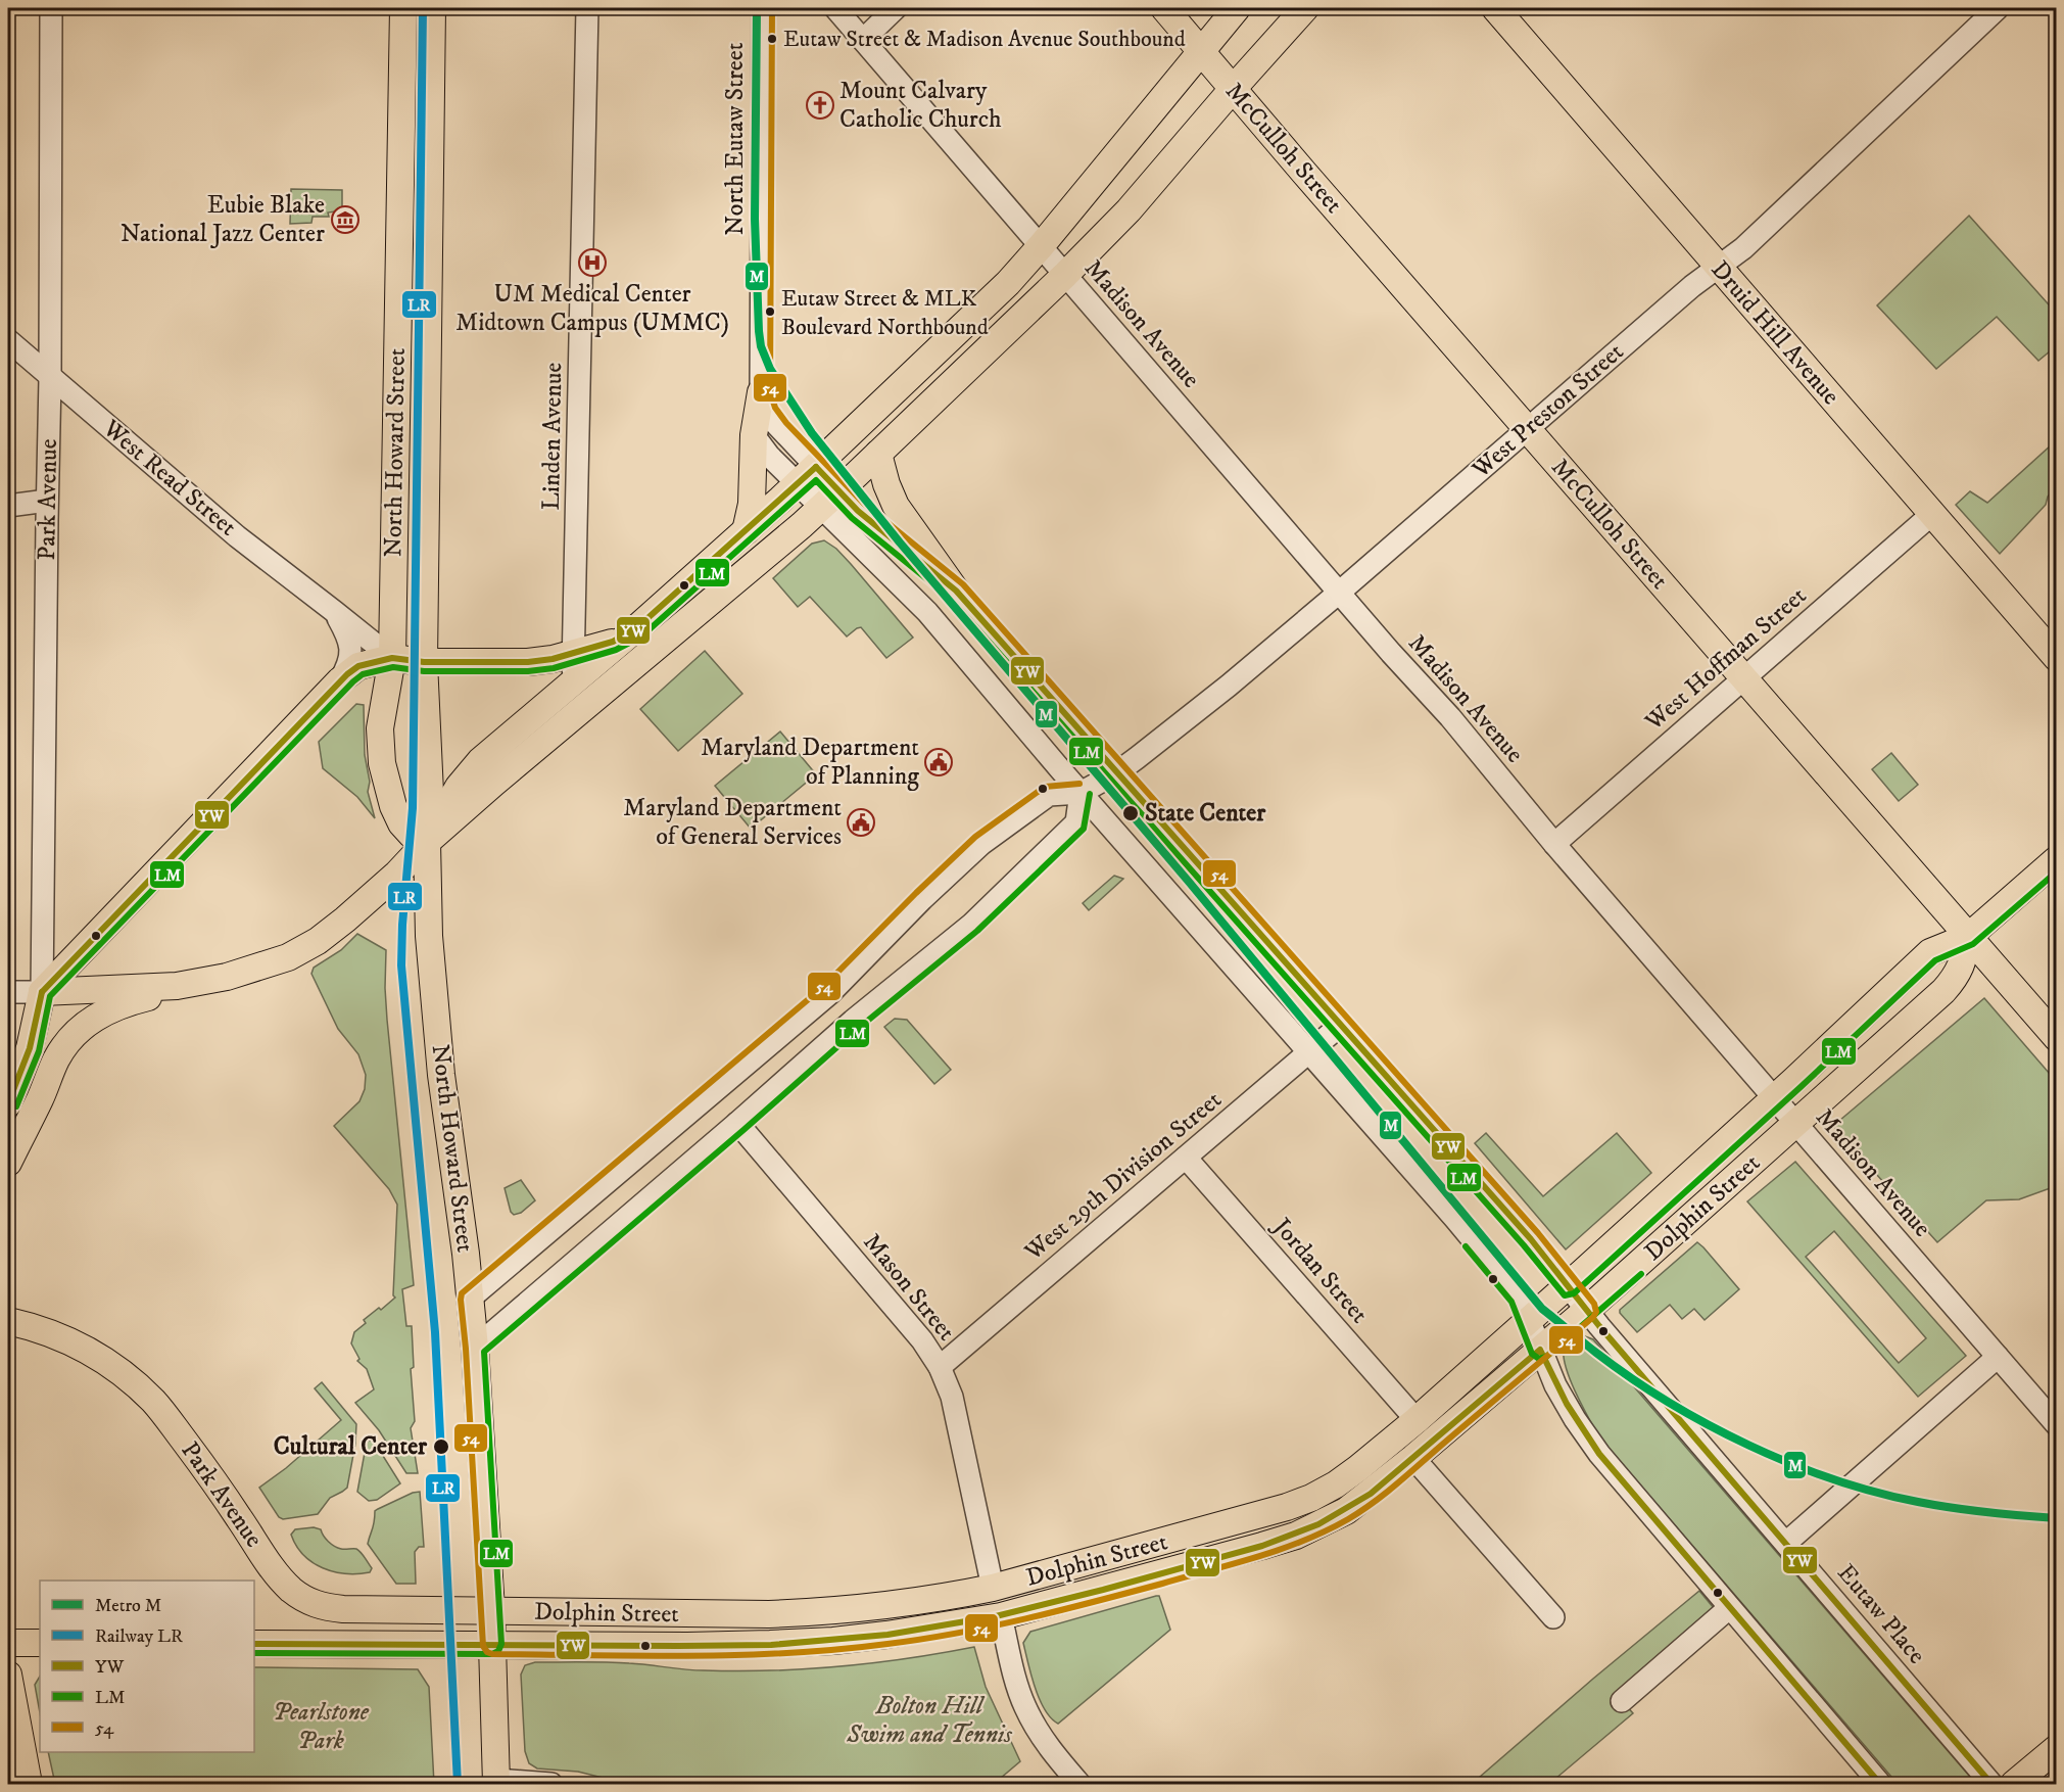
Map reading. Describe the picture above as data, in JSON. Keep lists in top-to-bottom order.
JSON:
{
  "streets": {
    "main road": [
      "McCulloh Street",
      "Druid Hill Avenue",
      "North Howard Street",
      "Park Avenue",
      "Dolphin Street"
    ],
    "street": [
      "North Eutaw Street",
      "Madison Avenue",
      "West Preston Street",
      "Linden Avenue",
      "West Read Street",
      "West Hoffman Street",
      "West 29th Division Street",
      "Jordan Street",
      "Mason Street",
      "Eutaw Place"
    ]
  },
  "crossings": [
    ["North Eutaw Street", "West Preston Street"],
    ["North Eutaw Street", "West 29th Division Street"],
    ["North Eutaw Street", "Dolphin Street"],
    ["North Eutaw Street", "Eutaw Place"],
    ["McCulloh Street", "West Preston Street"],
    ["McCulloh Street", "West Hoffman Street"],
    ["McCulloh Street", "Dolphin Street"],
    ["Madison Avenue", "West Preston Street"],
    ["Madison Avenue", "West Hoffman Street"],
    ["Madison Avenue", "Dolphin Street"],
    ["Druid Hill Avenue", "West Preston Street"],
    ["Druid Hill Avenue", "West Hoffman Street"],
    ["West Preston Street", "North Howard Street"],
    ["North Howard Street", "West Read Street"],
    ["North Howard Street", "Park Avenue"],
    ["North Howard Street", "Dolphin Street"],
    ["West Read Street", "Park Avenue"],
    ["Park Avenue", "Dolphin Street"],
    ["West 29th Division Street", "Jordan Street"],
    ["West 29th Division Street", "Mason Street"],
    ["Dolphin Street", "Jordan Street"],
    ["Dolphin Street", "Mason Street"],
    ["Dolphin Street", "Eutaw Place"]
  ],
  "parks": ["Bolton Hill Swim and Tennis", "Pearlstone Park"],
  "places": {
    "other": [
      "Eutaw Street & Madison Avenue Southbound",
      "Eutaw Street & MLK Boulevard Northbound",
      "State Center",
      "Cultural Center"
    ],
    "church": ["Mount Calvary Catholic Church"],
    "museum": ["Eubie Blake National Jazz Center"],
    "hospital": ["UM Medical Center Midtown Campus (UMMC)"],
    "public building": ["Maryland Department of Planning", "Maryland Department of General Services"]
  },
  "lines": [
    "metro line M",
    "rail line LR",
    "transit line 54",
    "transit line YW",
    "transit line LM"
  ],
  "legend": [
    "Metro M",
    "Railway LR",
    "YW",
    "LM",
    "54"
  ]
}
